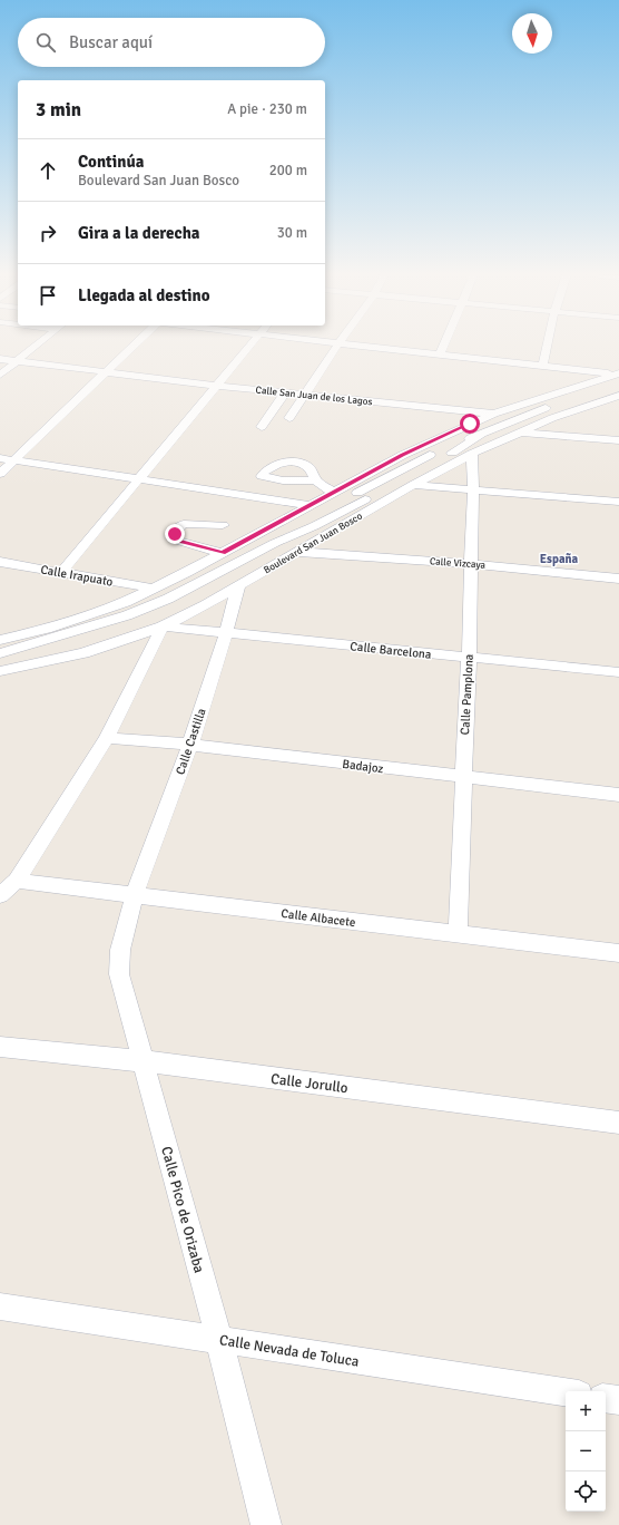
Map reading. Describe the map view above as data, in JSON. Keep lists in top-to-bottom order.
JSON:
{
  "streets": {
    "street": [
      "Calle San Juan de los Lagos",
      "Boulevard San Juan Bosco",
      "Calle Vizcaya",
      "Calle Irapuato",
      "Calle Barcelona",
      "Calle Pamplona",
      "Calle Castilla",
      "Badajoz",
      "Calle Albacete",
      "Calle Jorullo",
      "Calle Pico de Orizaba",
      "Calle Nevada de Toluca"
    ]
  },
  "crossings": [
    ["Boulevard San Juan Bosco", "Calle Vizcaya"],
    ["Boulevard San Juan Bosco", "Calle Barcelona"],
    ["Boulevard San Juan Bosco", "Calle Pamplona"],
    ["Boulevard San Juan Bosco", "Calle Castilla"],
    ["Calle Vizcaya", "Calle Pamplona"],
    ["Calle Barcelona", "Calle Pamplona"],
    ["Calle Barcelona", "Calle Castilla"],
    ["Calle Pamplona", "Badajoz"],
    ["Calle Pamplona", "Calle Albacete"],
    ["Calle Castilla", "Badajoz"],
    ["Calle Castilla", "Calle Albacete"],
    ["Calle Castilla", "Calle Pico de Orizaba"],
    ["Calle Albacete", "Calle Pico de Orizaba"],
    ["Calle Jorullo", "Calle Pico de Orizaba"],
    ["Calle Pico de Orizaba", "Calle Nevada de Toluca"]
  ],
  "districts": ["España"],
  "north": "bottom",
  "page": {
    "search": "Buscar aquí",
    "heading": ["3 min", "A pie · 230 m"],
    "list": [
      ["Continúa", "Boulevard San Juan Bosco", "200 m"],
      ["Gira a la derecha", "30 m"],
      "Llegada al destino"
    ],
    "map_buttons": ["+", "−"]
  }
}
